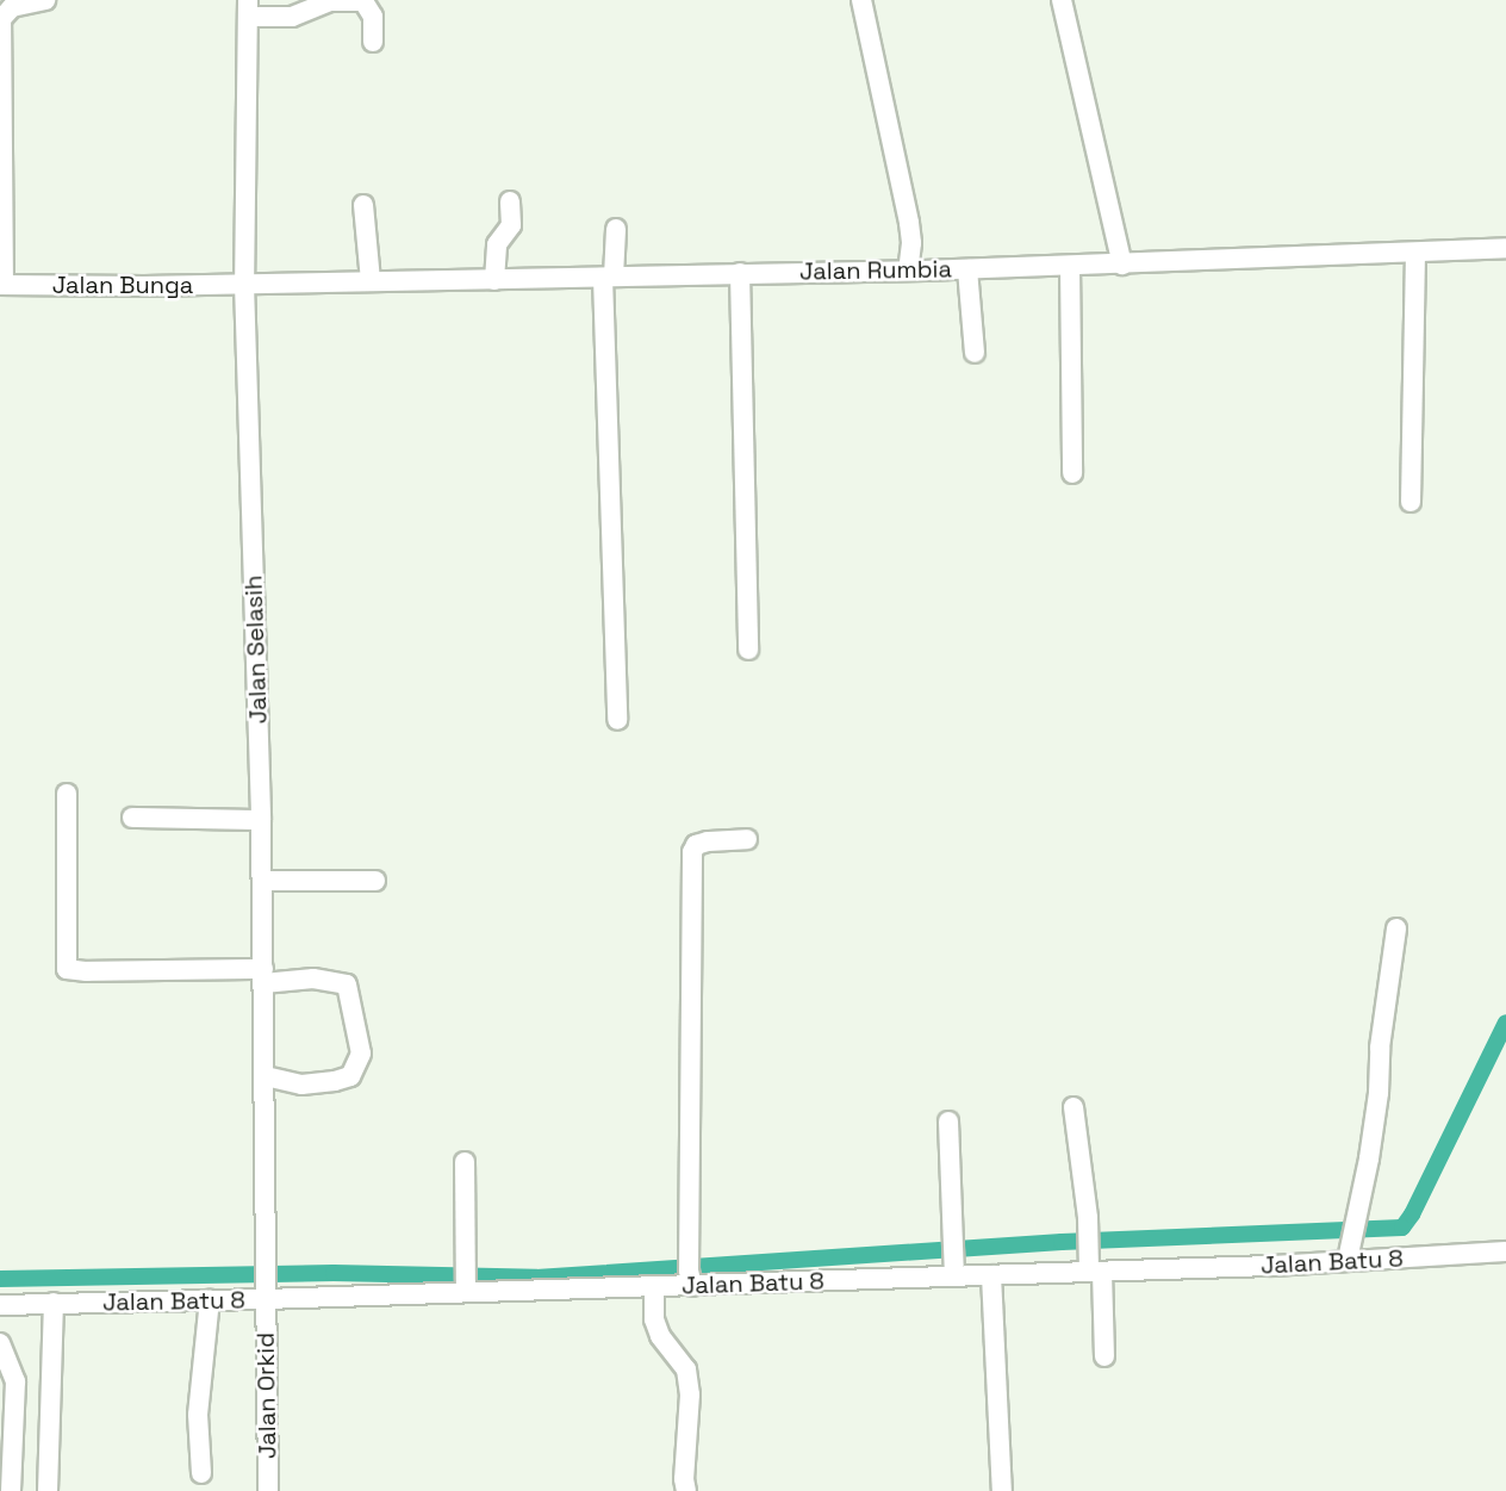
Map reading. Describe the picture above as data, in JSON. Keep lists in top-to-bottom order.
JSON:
{
  "streets": {
    "street": [
      "Jalan Rumbia",
      "Jalan Bunga",
      "Jalan Selasih",
      "Jalan Batu 8",
      "Jalan Orkid"
    ]
  },
  "crossings": [
    ["Jalan Rumbia", "Jalan Bunga"],
    ["Jalan Rumbia", "Jalan Selasih"],
    ["Jalan Bunga", "Jalan Selasih"],
    ["Jalan Selasih", "Jalan Batu 8"],
    ["Jalan Selasih", "Jalan Orkid"],
    ["Jalan Batu 8", "Jalan Orkid"]
  ]
}
